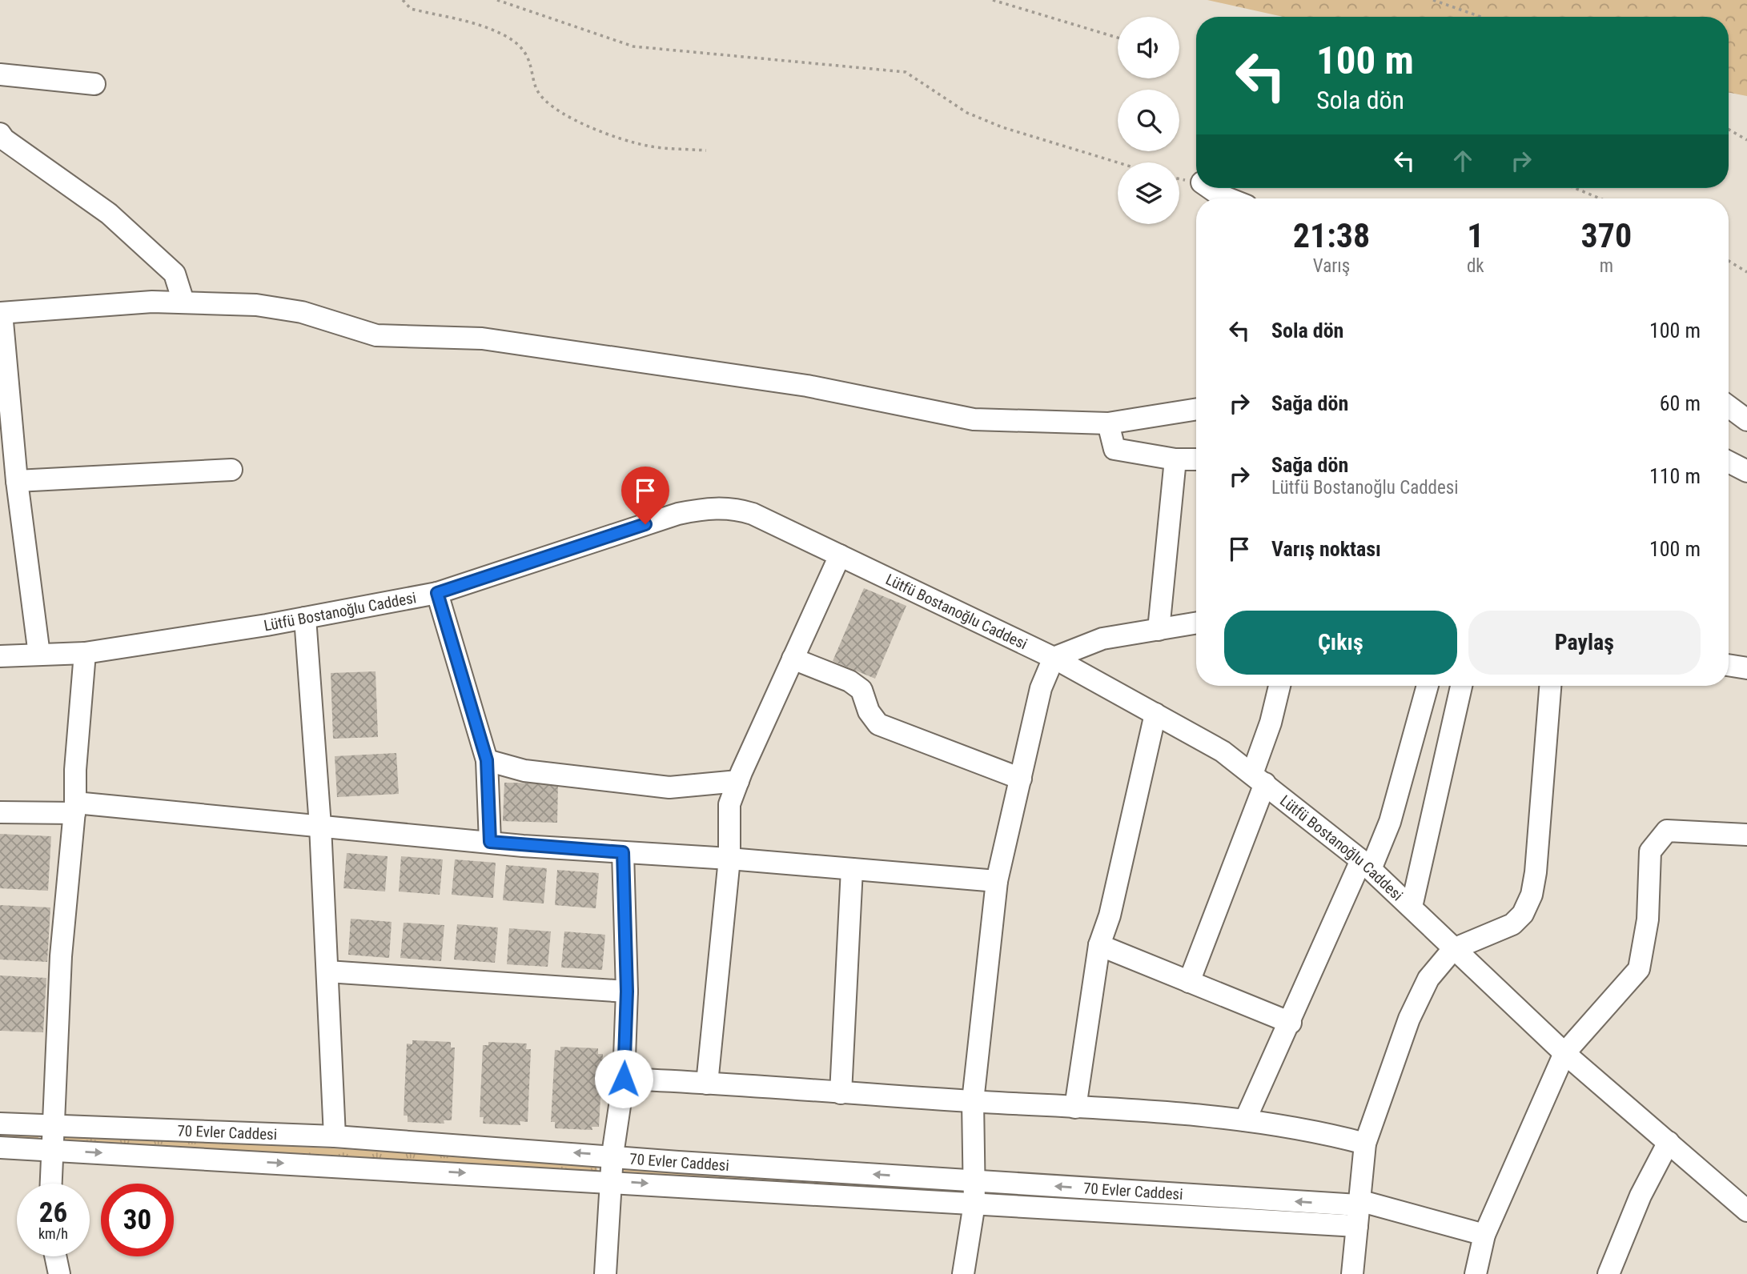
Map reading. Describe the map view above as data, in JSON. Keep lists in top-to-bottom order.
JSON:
{
  "streets": {
    "street": ["Lütfü Bostanoğlu Caddesi", "70 Evler Caddesi"]
  },
  "page": {
    "turn": ["100 m", "Sola dön"],
    "eta": [
      "21:38",
      "Varış",
      "1",
      "dk",
      "370",
      "m"
    ],
    "list": [
      {
        "name": "Sola dön",
        "value": "100 m"
      },
      {
        "name": "Sağa dön",
        "value": "60 m"
      },
      {
        "name": "Sağa dön",
        "note": "Lütfü Bostanoğlu Caddesi",
        "value": "110 m"
      },
      {
        "name": "Varış noktası",
        "value": "100 m"
      }
    ],
    "buttons": ["Çıkış", "Paylaş"],
    "speed": "26 km/h",
    "limit": "30"
  }
}
